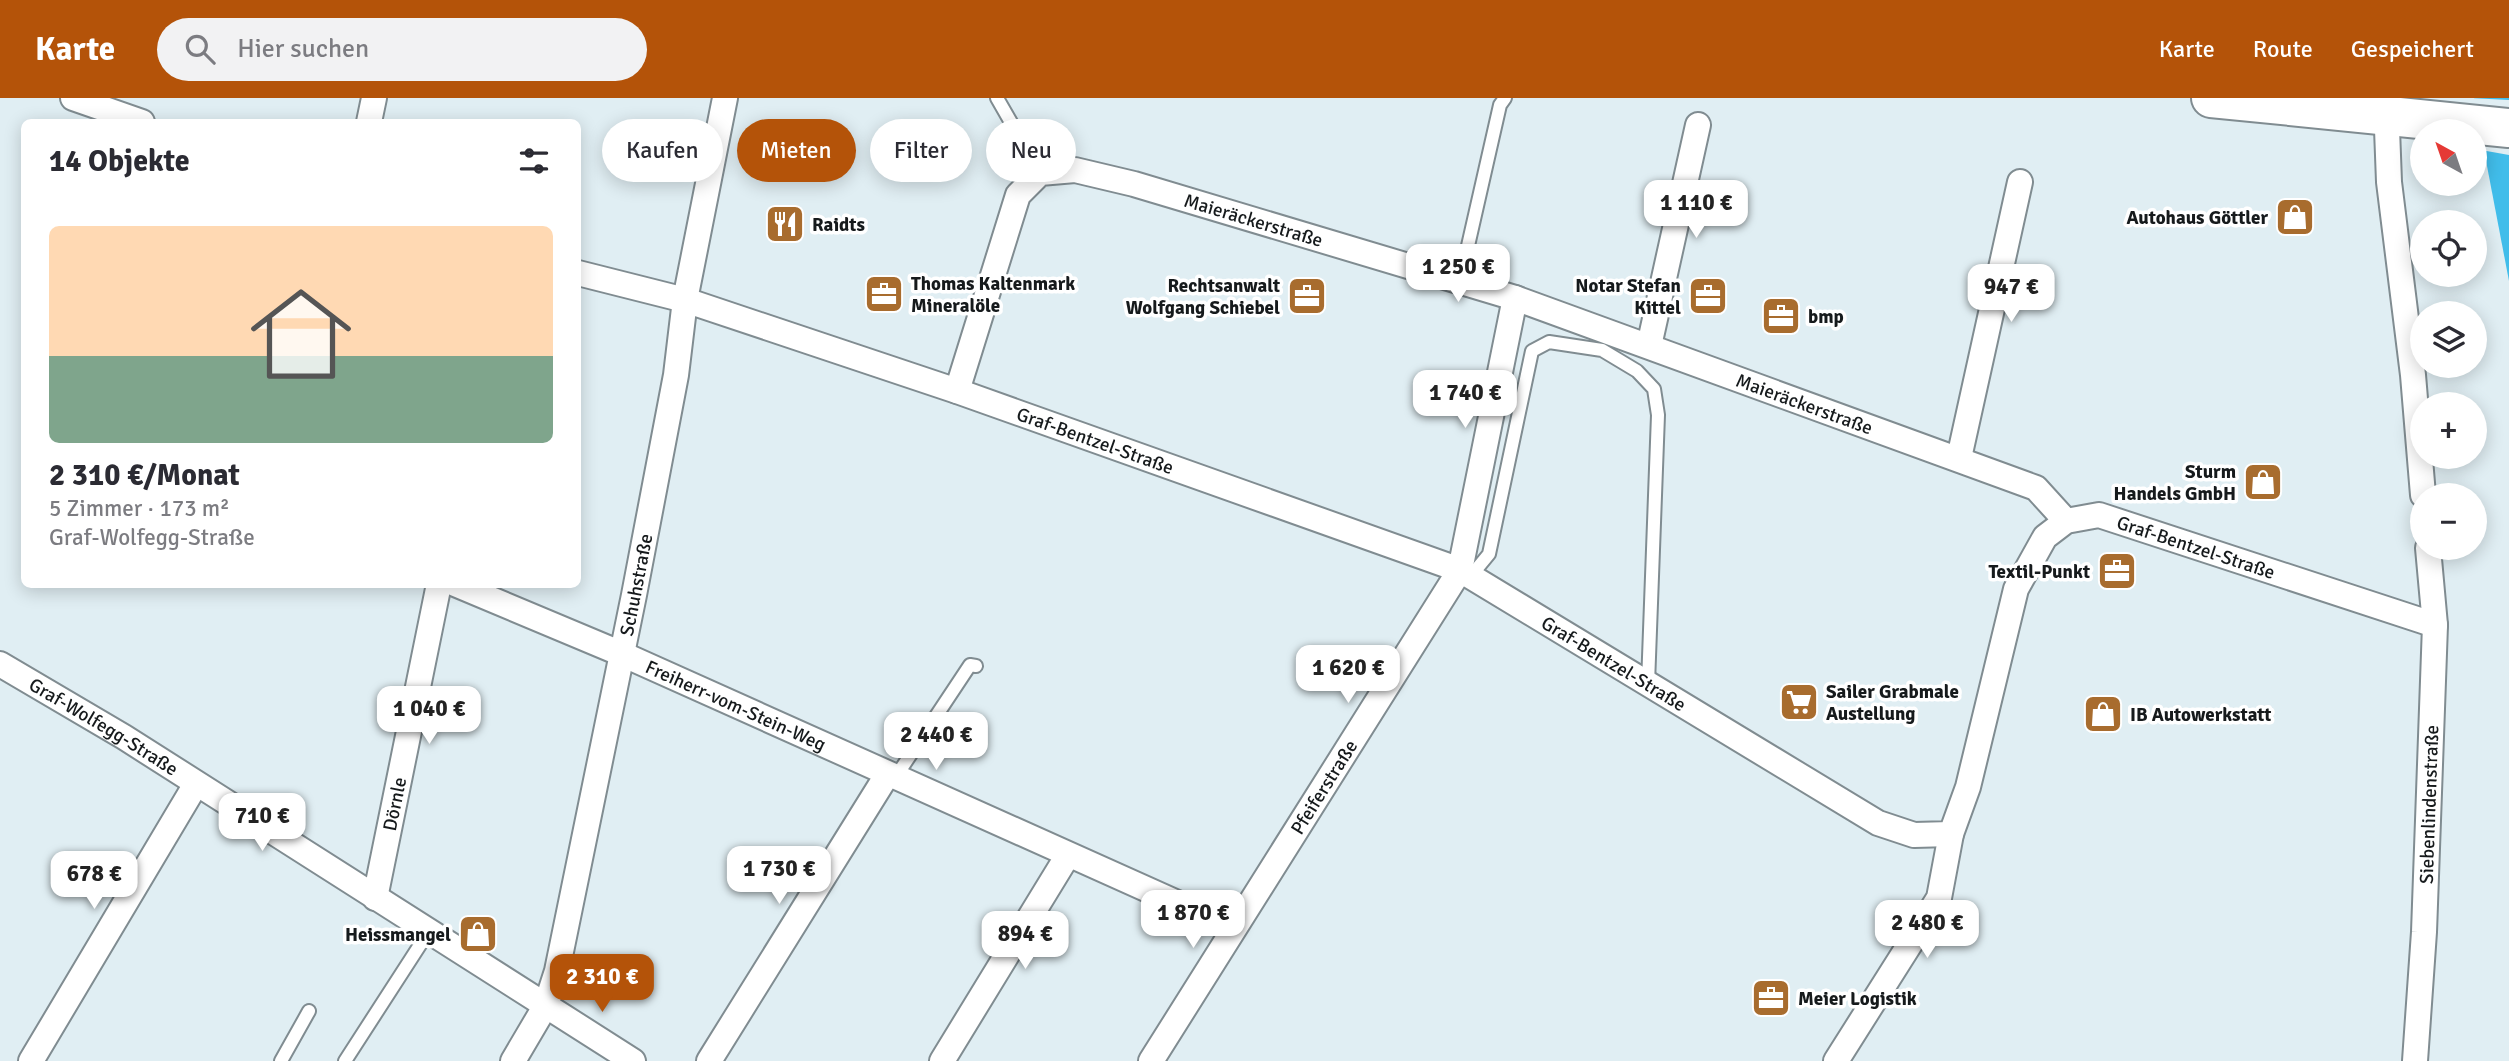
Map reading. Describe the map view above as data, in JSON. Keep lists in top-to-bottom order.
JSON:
{
  "streets": {
    "street": [
      "Maieräckerstraße",
      "Graf-Bentzel-Straße",
      "Schuhstraße",
      "Freiherr-vom-Stein-Weg",
      "Graf-Wolfegg-Straße",
      "Pfeiferstraße",
      "Dörnle",
      "Siebenlindenstraße"
    ]
  },
  "crossings": [
    ["Maieräckerstraße", "Graf-Bentzel-Straße"],
    ["Maieräckerstraße", "Pfeiferstraße"],
    ["Graf-Bentzel-Straße", "Schuhstraße"],
    ["Graf-Bentzel-Straße", "Pfeiferstraße"],
    ["Graf-Bentzel-Straße", "Siebenlindenstraße"],
    ["Schuhstraße", "Freiherr-vom-Stein-Weg"],
    ["Schuhstraße", "Graf-Wolfegg-Straße"],
    ["Freiherr-vom-Stein-Weg", "Pfeiferstraße"],
    ["Graf-Wolfegg-Straße", "Dörnle"]
  ],
  "places": {
    "shop": [
      "Autohaus Göttler",
      "Sturm Handels GmbH",
      "IB Autowerkstatt",
      "Heissmangel"
    ],
    "restaurant": ["Raidts"],
    "office": [
      "Thomas Kaltenmark Mineralöle",
      "Rechtsanwalt Wolfgang Schiebel",
      "Notar Stefan Kittel",
      "bmp",
      "Textil-Punkt",
      "Meier Logistik"
    ],
    "supermarket": ["Sailer Grabmale Austellung"]
  },
  "north": "top left",
  "page": {
    "header": "Karte",
    "search": "Hier suchen",
    "nav": ["Karte", "Route", "Gespeichert"],
    "map_buttons": ["+", "−"],
    "chip": [
      "Kaufen",
      "Mieten",
      "Filter",
      "Neu"
    ],
    "heading": "14 Objekte",
    "price": [
      "1 110 €",
      "1 250 €",
      "947 €",
      "1 740 €",
      "1 620 €",
      "1 040 €",
      "2 440 €",
      "710 €",
      "1 730 €",
      "678 €",
      "1 870 €",
      "2 480 €",
      "894 €",
      "2 310 €"
    ],
    "list": [
      {
        "name": "2 310 €/Monat",
        "note": "5 Zimmer · 173 m² · Graf-Wolfegg-Straße"
      }
    ]
  }
}
